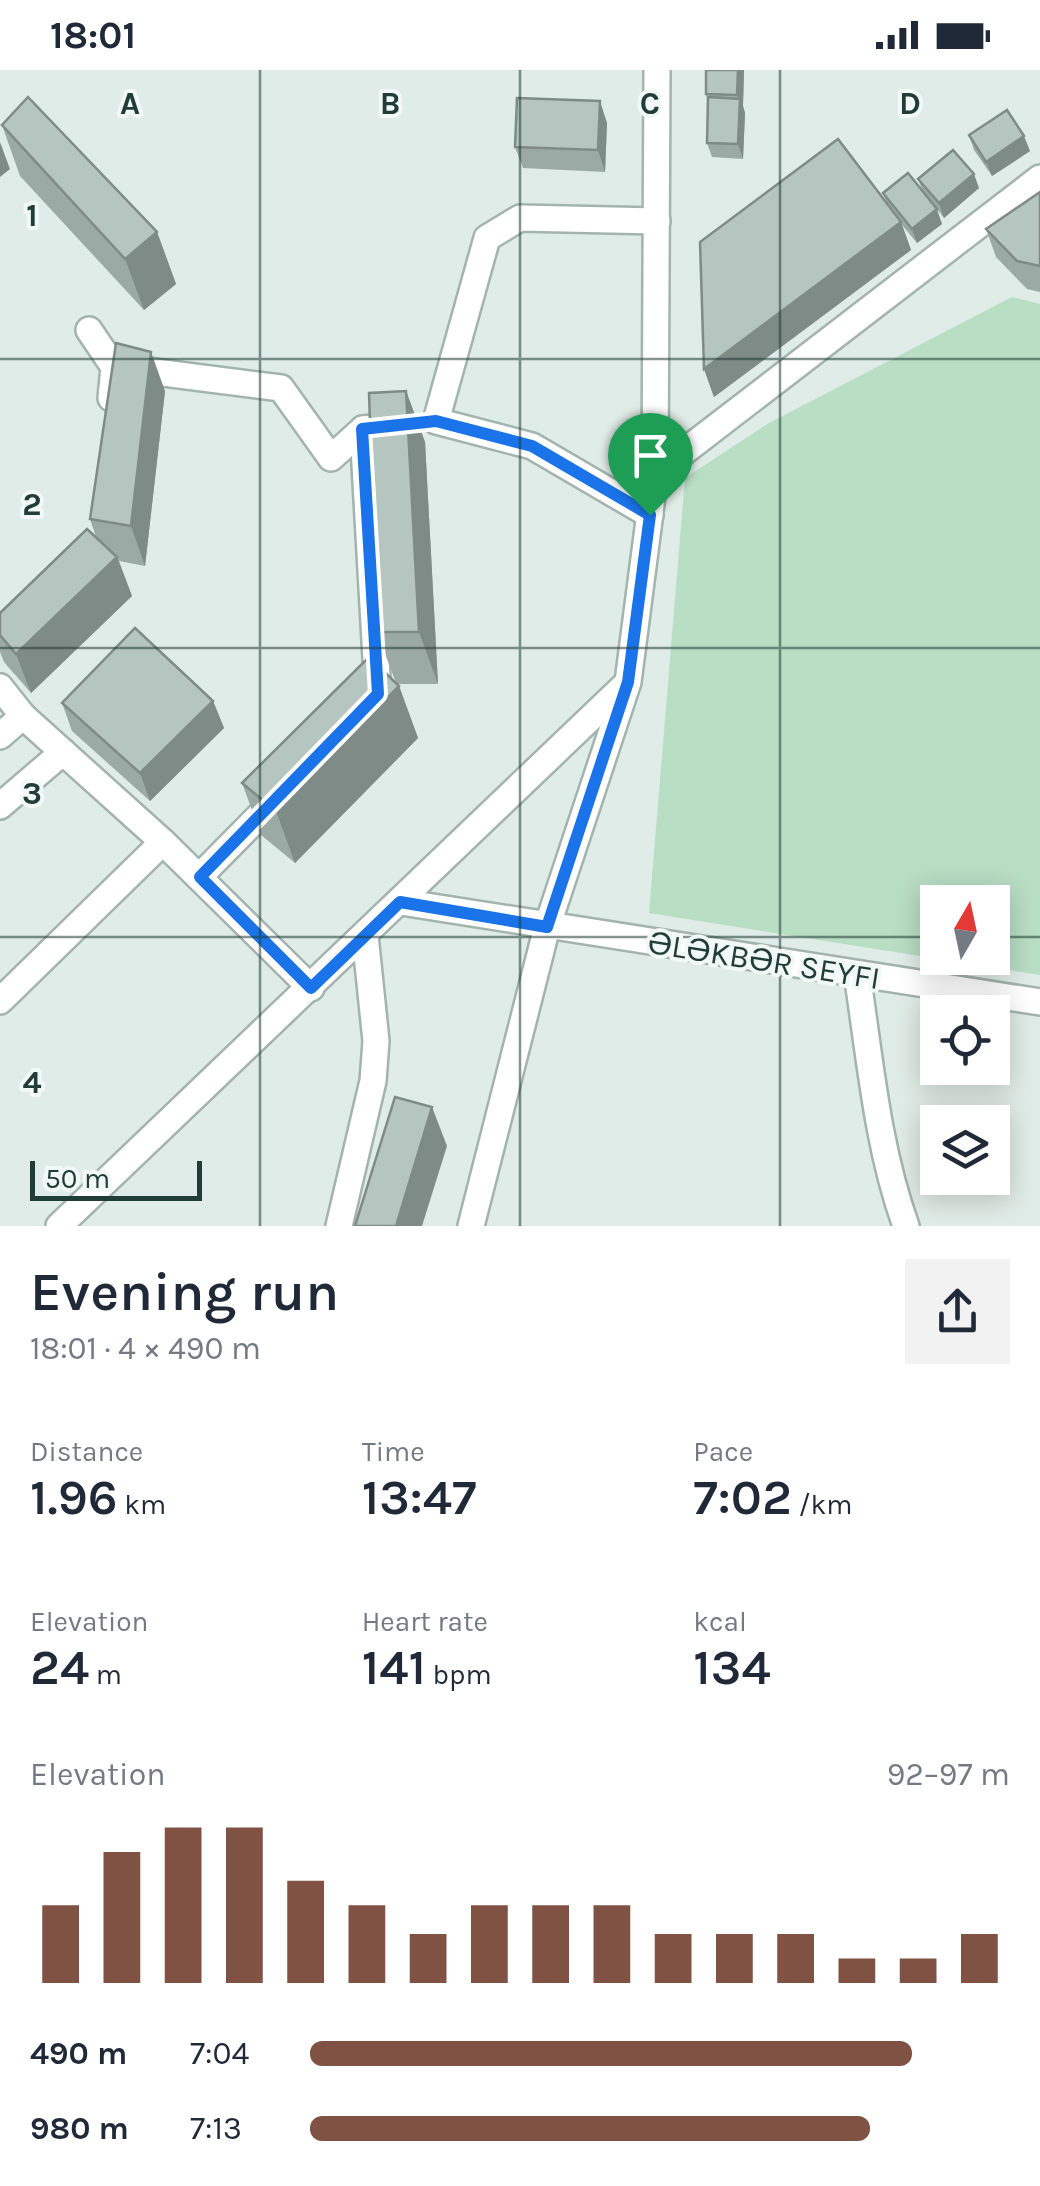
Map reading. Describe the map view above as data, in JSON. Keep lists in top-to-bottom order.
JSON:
{
  "streets": {
    "street": ["ƏLƏKBƏR SEYFI"]
  },
  "scale_bar": "50 m",
  "north": "top",
  "page": {
    "status": "18:01",
    "scale": "50 m",
    "heading": ["Evening run", "18:01 · 4 × 490 m"],
    "stats": [
      ["Distance", "1.96 km"],
      ["Time", "13:47"],
      ["Pace", "7:02 /km"],
      ["Elevation", "24 m"],
      ["Heart rate", "141 bpm"],
      ["kcal", "134"]
    ],
    "chart": ["Elevation", "92–97 m"],
    "list": [
      {
        "name": "490 m",
        "note": "7:04"
      },
      {
        "name": "980 m",
        "note": "7:13"
      }
    ]
  },
  "grid": {
    "columns": [
      "A",
      "B",
      "C",
      "D"
    ],
    "rows": [
      "1",
      "2",
      "3",
      "4"
    ]
  }
}
